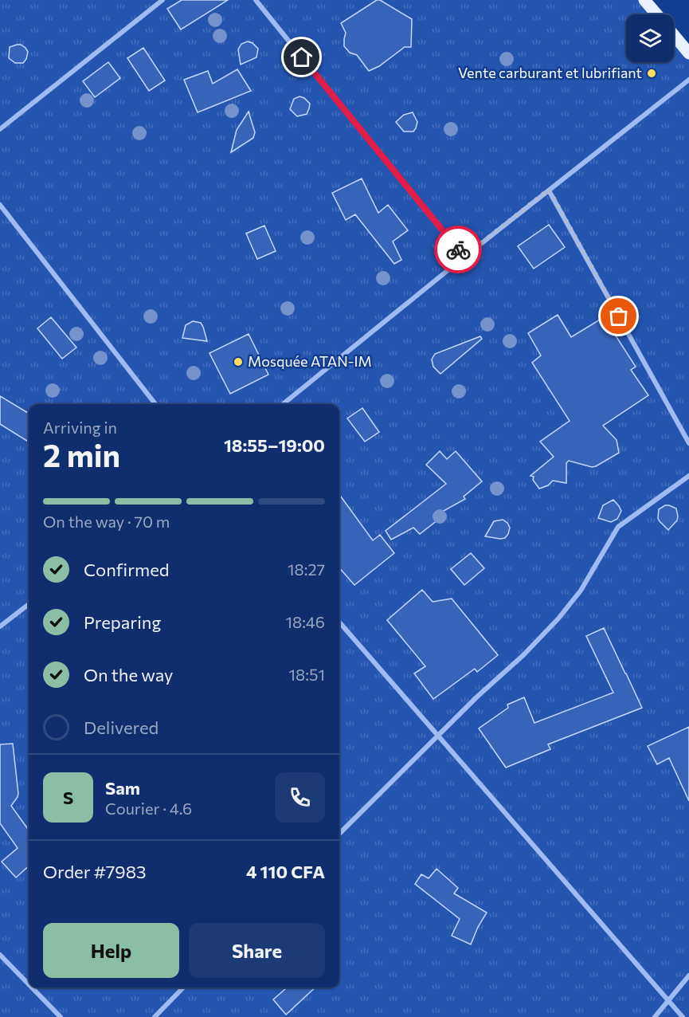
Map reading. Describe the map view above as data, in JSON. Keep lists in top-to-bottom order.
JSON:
{
  "places": ["Vente carburant et lubrifiant", "Mosquée ATAN-IM"],
  "page": {
    "heading": ["2 min", "Arriving in", "18:55–19:00"],
    "panel": [
      "Sam",
      "Courier · 4.6",
      "Order #7983",
      "4 110 CFA"
    ],
    "bar": "On the way · 70 m",
    "list": [
      ["Confirmed", "18:27"],
      ["Preparing", "18:46"],
      ["On the way", "18:51"],
      "Delivered"
    ],
    "round": "S",
    "buttons": ["Help", "Share"]
  }
}
